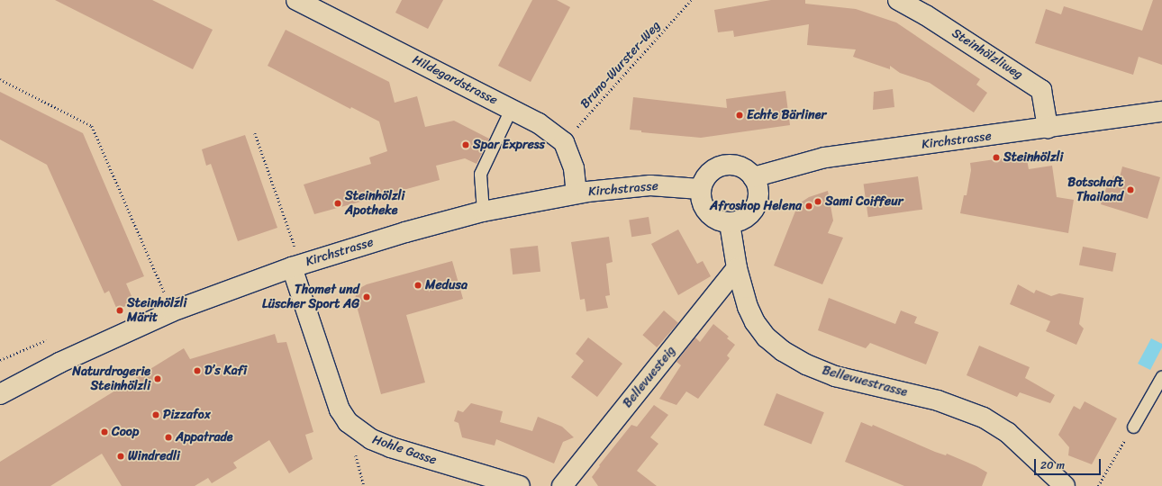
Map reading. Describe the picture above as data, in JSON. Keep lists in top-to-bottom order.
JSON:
{
  "streets": {
    "street": [
      "Steinhölzliweg",
      "Hildegardstrasse",
      "Kirchstrasse",
      "Bellevuesteig",
      "Bellevuestrasse",
      "Hohle Gasse"
    ],
    "path": ["Bruno-Wurster-Weg"]
  },
  "crossings": [
    ["Steinhölzliweg", "Kirchstrasse"],
    ["Bruno-Wurster-Weg", "Hildegardstrasse"],
    ["Kirchstrasse", "Bellevuestrasse"],
    ["Kirchstrasse", "Hohle Gasse"],
    ["Bellevuesteig", "Bellevuestrasse"]
  ],
  "places": [
    "Echte Bärliner",
    "Spar Express",
    "Steinhölzli",
    "Botschaft Thailand",
    "Sami Coiffeur",
    "Steinhölzli Apotheke",
    "Afroshop Helena",
    "Medusa",
    "Thomet und Lüscher Sport AG",
    "Steinhölzli Märit",
    "D’s Kafi",
    "Naturdrogerie Steinhölzli",
    "Pizzafox",
    "Coop",
    "Appatrade",
    "Windredli"
  ],
  "scale_bar": "20 m"
}
